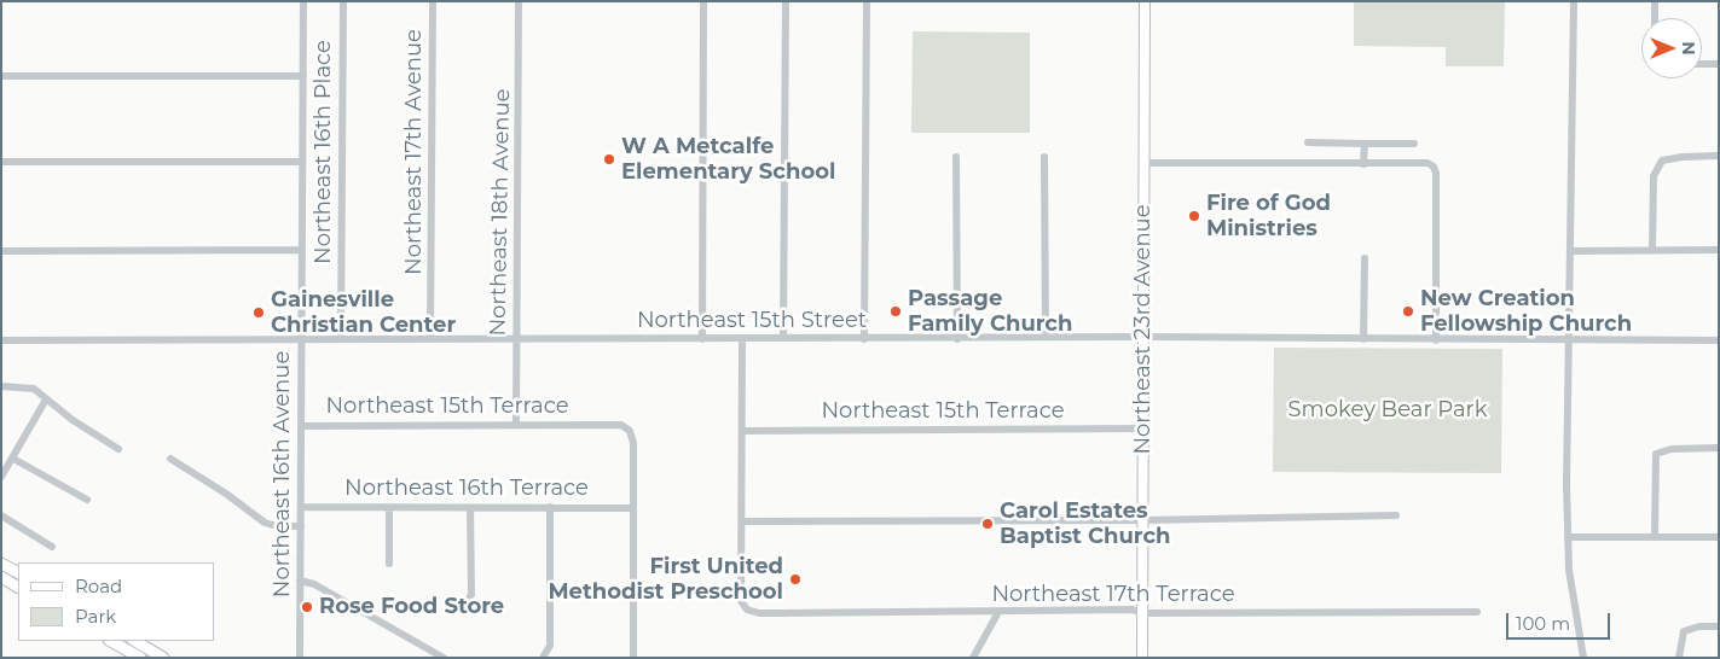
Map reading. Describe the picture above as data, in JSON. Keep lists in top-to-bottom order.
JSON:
{
  "streets": {
    "main road": ["Northeast 23rd Avenue"],
    "street": [
      "Northeast 16th Place",
      "Northeast 17th Avenue",
      "Northeast 18th Avenue",
      "Northeast 15th Street",
      "Northeast 15th Terrace",
      "Northeast 16th Avenue",
      "Northeast 16th Terrace",
      "Northeast 17th Terrace"
    ]
  },
  "crossings": [
    ["Northeast 16th Place", "Northeast 15th Street"],
    ["Northeast 17th Avenue", "Northeast 15th Street"],
    ["Northeast 18th Avenue", "Northeast 15th Street"],
    ["Northeast 18th Avenue", "Northeast 15th Terrace"],
    ["Northeast 15th Street", "Northeast 23rd Avenue"],
    ["Northeast 15th Street", "Northeast 16th Avenue"],
    ["Northeast 23rd Avenue", "Northeast 15th Terrace"],
    ["Northeast 23rd Avenue", "Northeast 17th Terrace"],
    ["Northeast 15th Terrace", "Northeast 16th Avenue"],
    ["Northeast 15th Terrace", "Northeast 16th Terrace"],
    ["Northeast 16th Avenue", "Northeast 16th Terrace"]
  ],
  "parks": ["Smokey Bear Park"],
  "places": [
    "W A Metcalfe Elementary School",
    "Fire of God Ministries",
    "Passage Family Church",
    "New Creation Fellowship Church",
    "Gainesville Christian Center",
    "Carol Estates Baptist Church",
    "First United Methodist Preschool",
    "Rose Food Store"
  ],
  "legend": ["Road", "Park"],
  "scale_bar": "100 m",
  "north": "right"
}
